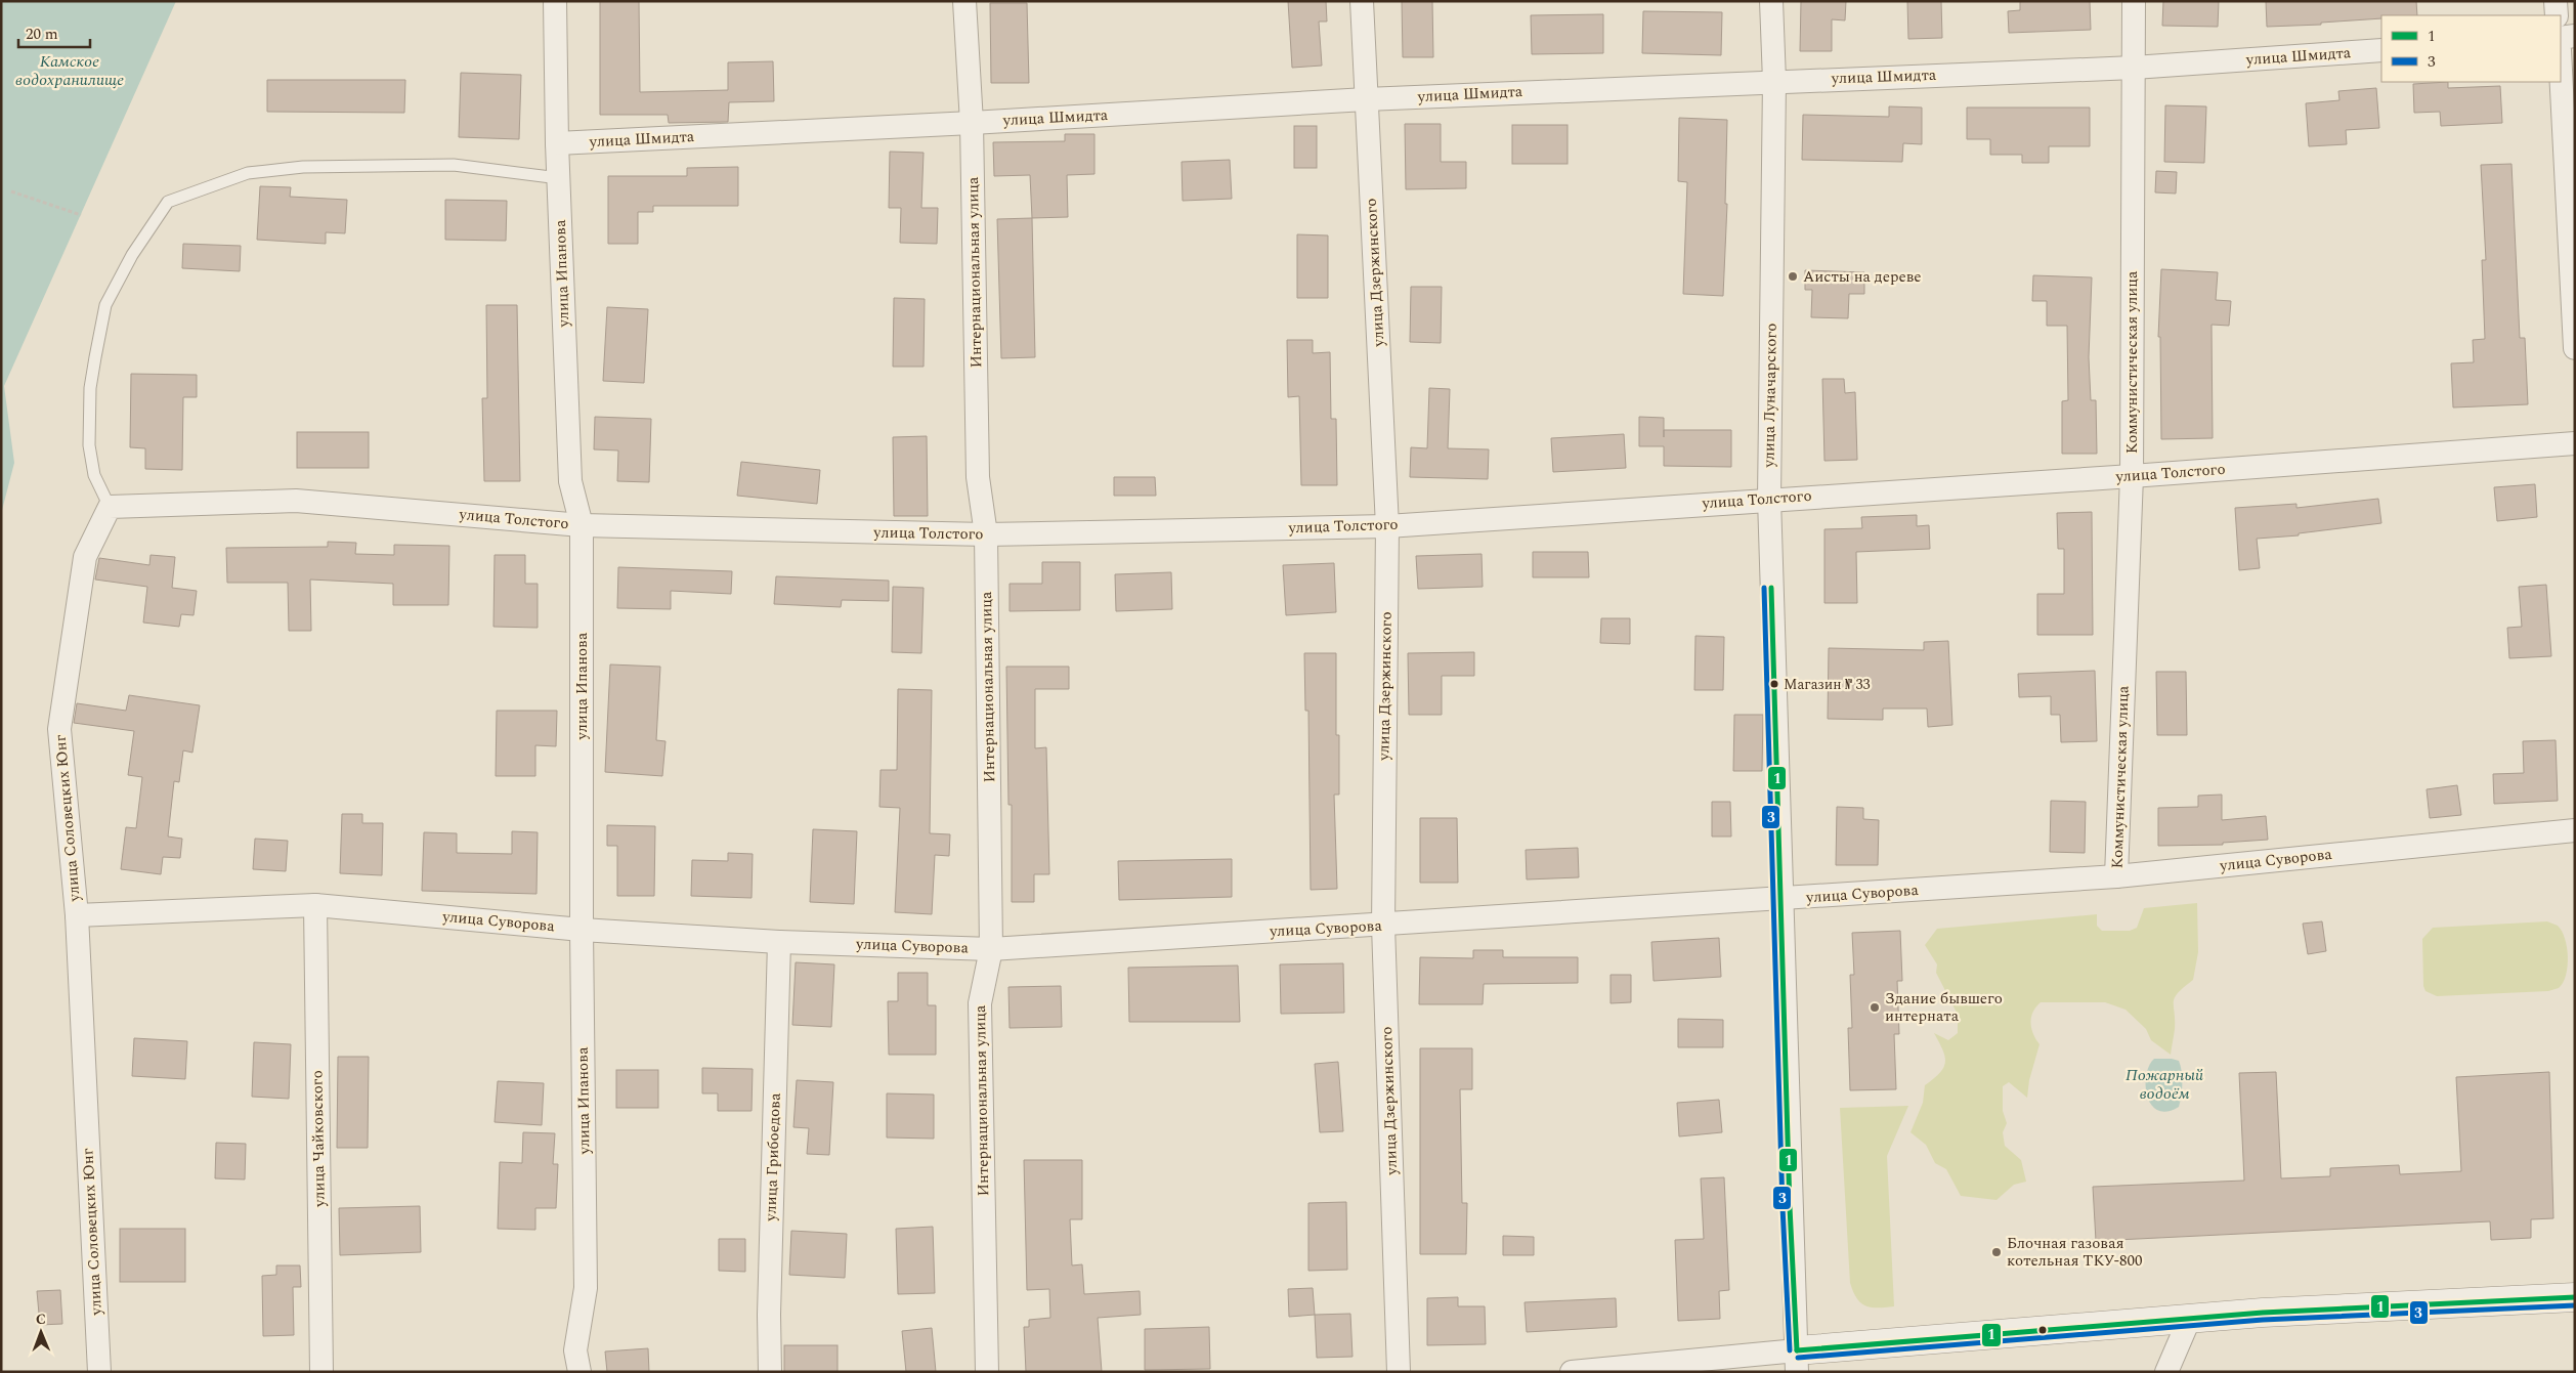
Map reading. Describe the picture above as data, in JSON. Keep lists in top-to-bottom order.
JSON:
{
  "streets": {
    "street": [
      "улица Шмидта",
      "Интернациональная улица",
      "улица Дзержинского",
      "улица Ипанова",
      "Коммунистическая улица",
      "улица Луначарского",
      "улица Толстого",
      "улица Соловецких Юнг",
      "улица Суворова",
      "улица Чайковского",
      "улица Грибоедова"
    ]
  },
  "crossings": [
    ["улица Шмидта", "Интернациональная улица"],
    ["улица Шмидта", "улица Дзержинского"],
    ["улица Шмидта", "улица Ипанова"],
    ["улица Шмидта", "Коммунистическая улица"],
    ["улица Шмидта", "улица Луначарского"],
    ["Интернациональная улица", "улица Толстого"],
    ["Интернациональная улица", "улица Суворова"],
    ["улица Дзержинского", "улица Толстого"],
    ["улица Дзержинского", "улица Суворова"],
    ["улица Ипанова", "улица Толстого"],
    ["улица Ипанова", "улица Суворова"],
    ["Коммунистическая улица", "улица Толстого"],
    ["Коммунистическая улица", "улица Суворова"],
    ["улица Луначарского", "улица Толстого"],
    ["улица Луначарского", "улица Суворова"],
    ["улица Толстого", "улица Соловецких Юнг"],
    ["улица Соловецких Юнг", "улица Суворова"],
    ["улица Суворова", "улица Чайковского"],
    ["улица Суворова", "улица Грибоедова"]
  ],
  "water": ["Камское водохранилище", "Пожарный водоём"],
  "places": [
    "Аисты на дереве",
    "Магазин № 33",
    "Здание бывшего интерната",
    "Блочная газовая котельная ТКУ-800"
  ],
  "lines": ["transit line 1", "transit line 3"],
  "legend": ["1", "3"],
  "scale_bar": "20 m",
  "north": "top"
}
